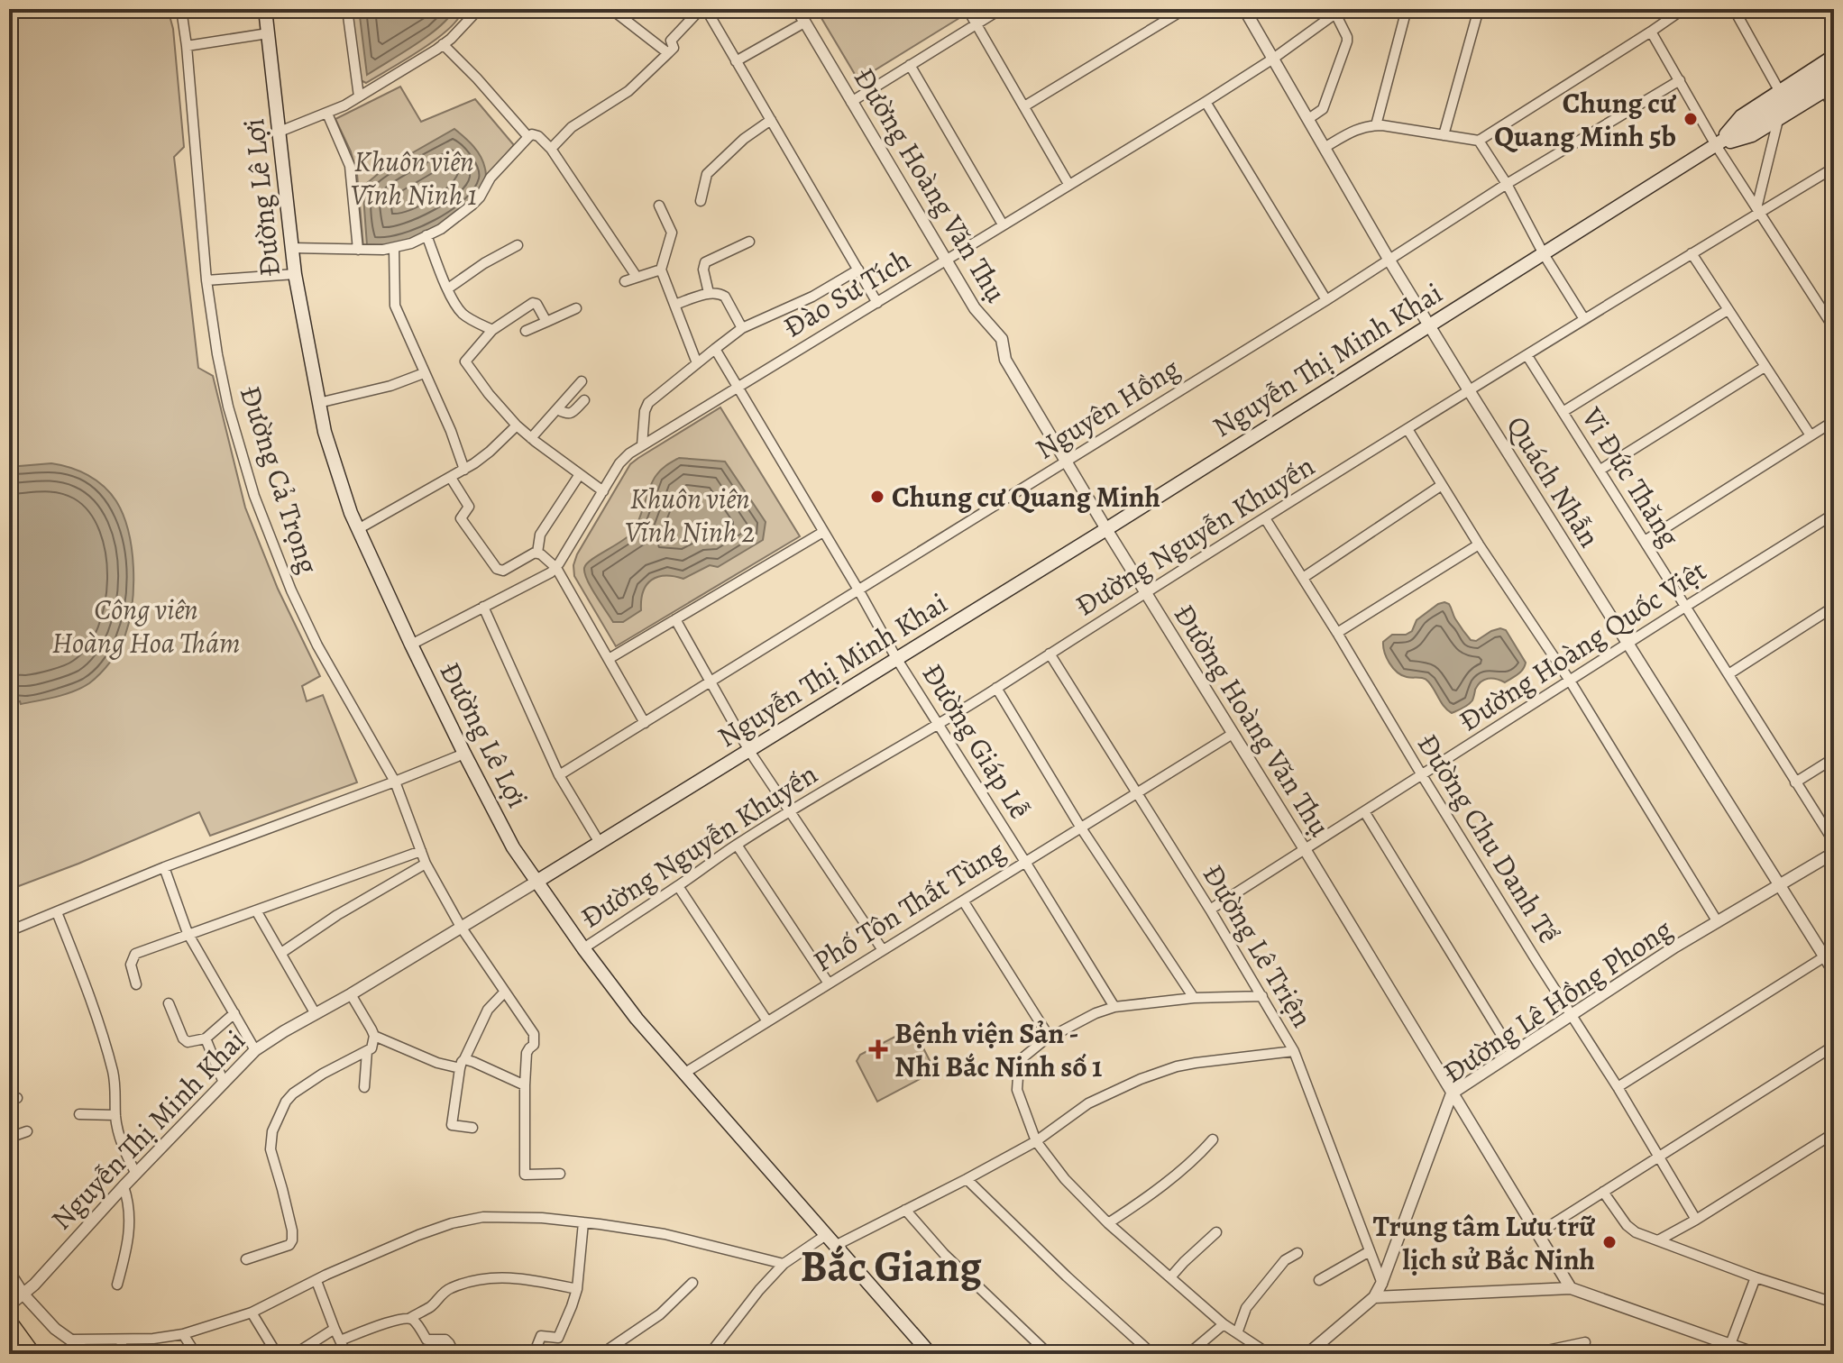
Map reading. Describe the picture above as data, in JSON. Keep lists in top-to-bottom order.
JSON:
{
  "streets": {
    "main road": ["Đường Lê Lợi", "Nguyễn Thị Minh Khai"],
    "street": [
      "Đường Hoàng Văn Thụ",
      "Đào Sư Tích",
      "Nguyên Hồng",
      "Vi Đức Thăng",
      "Đường Cả Trọng",
      "Quách Nhẫn",
      "Đường Nguyễn Khuyến",
      "Đường Hoàng Quốc Việt",
      "Đường Giáp Lễ",
      "Đường Chu Danh Tể",
      "Phố Tôn Thất Tùng",
      "Đường Lê Triện",
      "Đường Lê Hồng Phong"
    ]
  },
  "crossings": [
    ["Đường Hoàng Văn Thụ", "Đào Sư Tích"],
    ["Đường Hoàng Văn Thụ", "Nguyễn Thị Minh Khai"],
    ["Đường Hoàng Văn Thụ", "Nguyên Hồng"],
    ["Đường Hoàng Văn Thụ", "Đường Nguyễn Khuyến"],
    ["Đường Hoàng Văn Thụ", "Đường Hoàng Quốc Việt"],
    ["Đường Hoàng Văn Thụ", "Phố Tôn Thất Tùng"],
    ["Đường Hoàng Văn Thụ", "Đường Lê Hồng Phong"],
    ["Đường Lê Lợi", "Đào Sư Tích"],
    ["Đường Lê Lợi", "Nguyễn Thị Minh Khai"],
    ["Đường Lê Lợi", "Đường Nguyễn Khuyến"],
    ["Đường Lê Lợi", "Phố Tôn Thất Tùng"],
    ["Đào Sư Tích", "Quách Nhẫn"],
    ["Đào Sư Tích", "Đường Giáp Lễ"],
    ["Nguyễn Thị Minh Khai", "Đường Cả Trọng"],
    ["Nguyễn Thị Minh Khai", "Quách Nhẫn"],
    ["Nguyễn Thị Minh Khai", "Đường Giáp Lễ"],
    ["Nguyên Hồng", "Quách Nhẫn"],
    ["Nguyên Hồng", "Đường Giáp Lễ"],
    ["Vi Đức Thăng", "Đường Nguyễn Khuyến"],
    ["Vi Đức Thăng", "Đường Hoàng Quốc Việt"],
    ["Quách Nhẫn", "Đường Nguyễn Khuyến"],
    ["Quách Nhẫn", "Đường Hoàng Quốc Việt"],
    ["Quách Nhẫn", "Đường Lê Hồng Phong"],
    ["Đường Nguyễn Khuyến", "Đường Giáp Lễ"],
    ["Đường Nguyễn Khuyến", "Đường Chu Danh Tể"],
    ["Đường Nguyễn Khuyến", "Đường Lê Triện"],
    ["Đường Hoàng Quốc Việt", "Đường Chu Danh Tể"],
    ["Đường Hoàng Quốc Việt", "Đường Lê Triện"],
    ["Đường Giáp Lễ", "Phố Tôn Thất Tùng"],
    ["Đường Chu Danh Tể", "Đường Lê Hồng Phong"],
    ["Phố Tôn Thất Tùng", "Đường Lê Triện"],
    ["Đường Lê Triện", "Đường Lê Hồng Phong"]
  ],
  "districts": ["Bắc Giang"],
  "parks": ["Khuôn viên Vĩnh Ninh 1", "Khuôn viên Vĩnh Ninh 2", "Công viên Hoàng Hoa Thám"],
  "places": {
    "other": ["Chung cư Quang Minh 5b", "Chung cư Quang Minh", "Trung tâm Lưu trữ lịch sử Bắc Ninh"],
    "health": ["Bệnh viện Sản - Nhi Bắc Ninh số 1"]
  }
}
